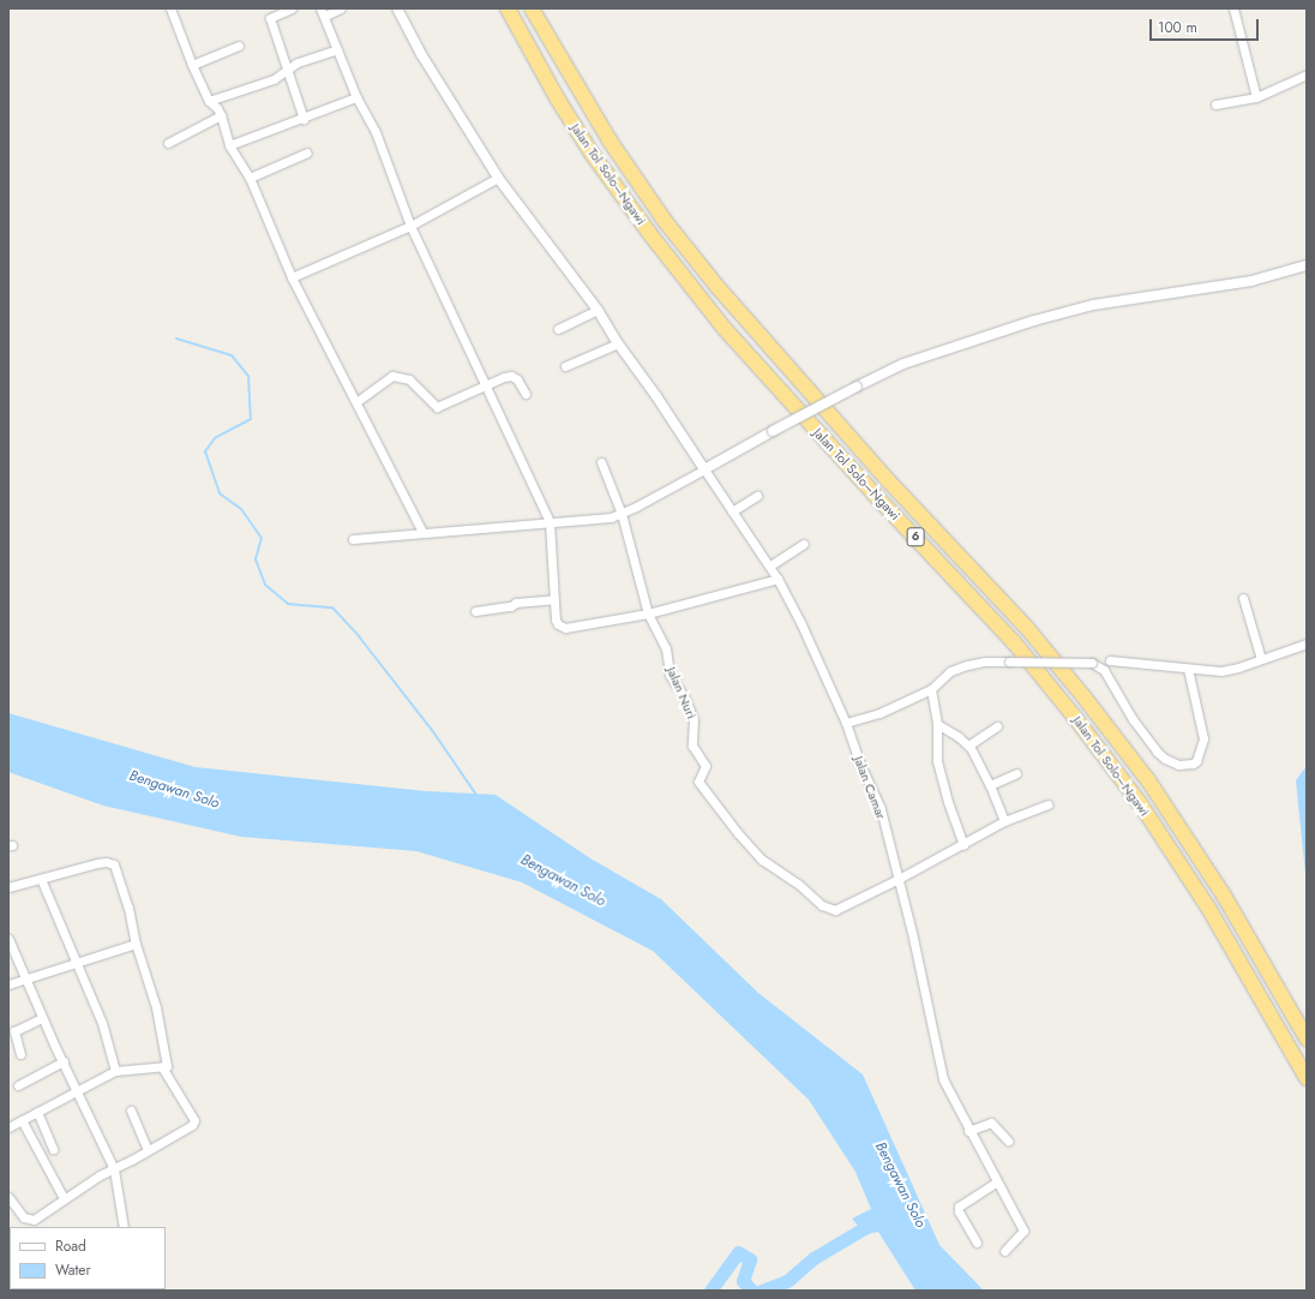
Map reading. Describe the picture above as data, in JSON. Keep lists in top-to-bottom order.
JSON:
{
  "streets": {
    "highway": ["Jalan Tol Solo–Ngawi", "6"],
    "street": ["Jalan Nuri", "Jalan Camar"]
  },
  "crossings": [
    ["Jalan Nuri", "Jalan Camar"]
  ],
  "water": ["Bengawan Solo"],
  "legend": ["Road", "Water"],
  "scale_bar": "100 m"
}
